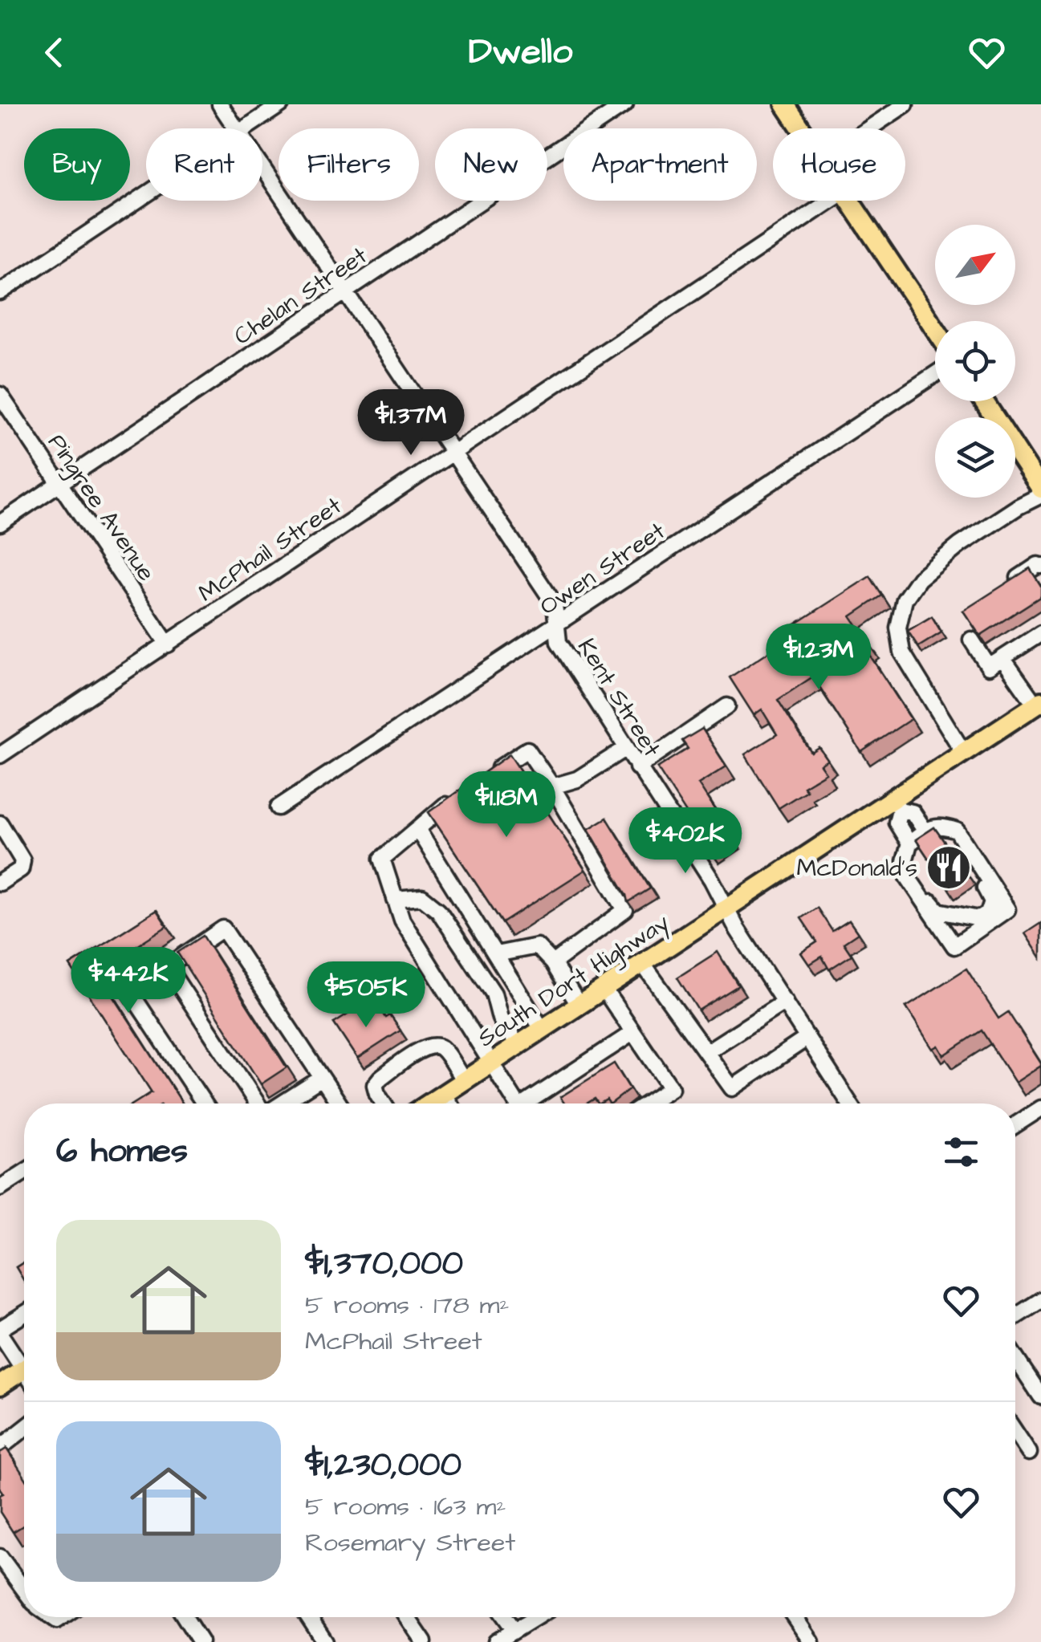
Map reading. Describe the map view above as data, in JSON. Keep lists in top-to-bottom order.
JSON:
{
  "streets": {
    "main road": ["South Dort Highway"],
    "street": [
      "Chelan Street",
      "Pingree Avenue",
      "McPhail Street",
      "Owen Street",
      "Kent Street"
    ]
  },
  "crossings": [
    ["Chelan Street", "Pingree Avenue"],
    ["Chelan Street", "Kent Street"],
    ["Pingree Avenue", "McPhail Street"],
    ["McPhail Street", "Kent Street"],
    ["Owen Street", "Kent Street"],
    ["Kent Street", "South Dort Highway"]
  ],
  "places": {
    "restaurant": ["McDonald's"]
  },
  "north": "top right",
  "page": {
    "header": "Dwello",
    "chip": [
      "Buy",
      "Rent",
      "Filters",
      "New",
      "Apartment",
      "House"
    ],
    "price": [
      "$1.37M",
      "$1.23M",
      "$1.18M",
      "$402K",
      "$442K",
      "$505K"
    ],
    "heading": "6 homes",
    "list": [
      {
        "name": "$1,370,000",
        "note": "5 rooms · 178 m² · McPhail Street"
      },
      {
        "name": "$1,230,000",
        "note": "5 rooms · 163 m² · Rosemary Street"
      }
    ]
  }
}
